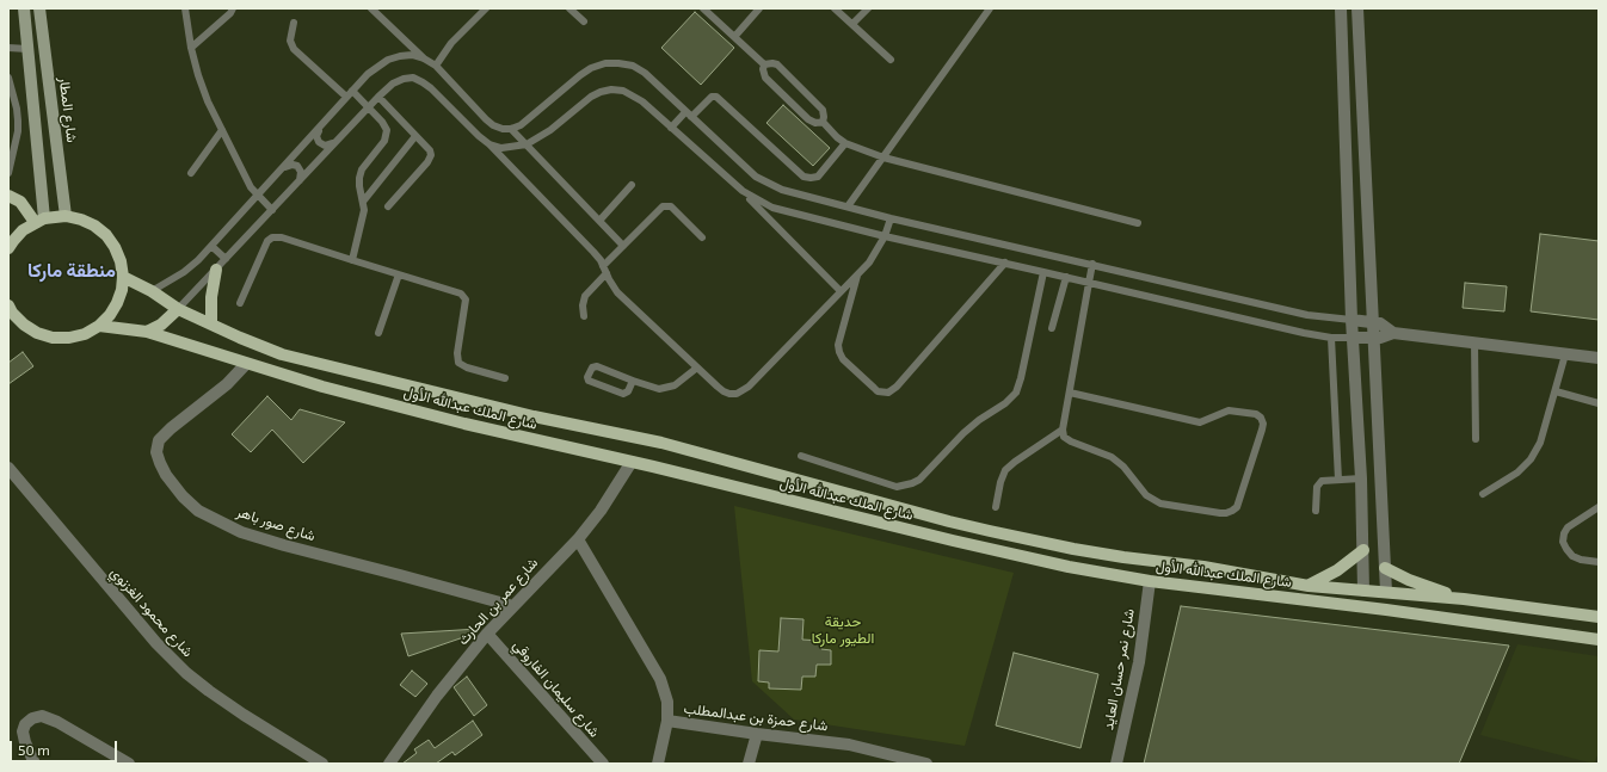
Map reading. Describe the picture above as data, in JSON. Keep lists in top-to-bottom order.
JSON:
{
  "streets": {
    "main road": ["شارع الملك عبدالله الأول"],
    "street": [
      "شارع المطار",
      "شارع صور باهر",
      "شارع عمر بن الحارث",
      "شارع محمود الغزنوي",
      "شارع نمر حسان العايد",
      "شارع سليمان الفاروقي",
      "شارع حمزة بن عبدالمطلب"
    ]
  },
  "crossings": [
    ["شارع الملك عبدالله الأول", "شارع صور باهر"],
    ["شارع الملك عبدالله الأول", "شارع عمر بن الحارث"],
    ["شارع الملك عبدالله الأول", "شارع نمر حسان العايد"],
    ["شارع صور باهر", "شارع عمر بن الحارث"],
    ["شارع عمر بن الحارث", "شارع سليمان الفاروقي"],
    ["شارع عمر بن الحارث", "شارع حمزة بن عبدالمطلب"]
  ],
  "districts": ["منطقة ماركا"],
  "parks": ["حديقة الطيور ماركا"],
  "scale_bar": "50 m"
}
